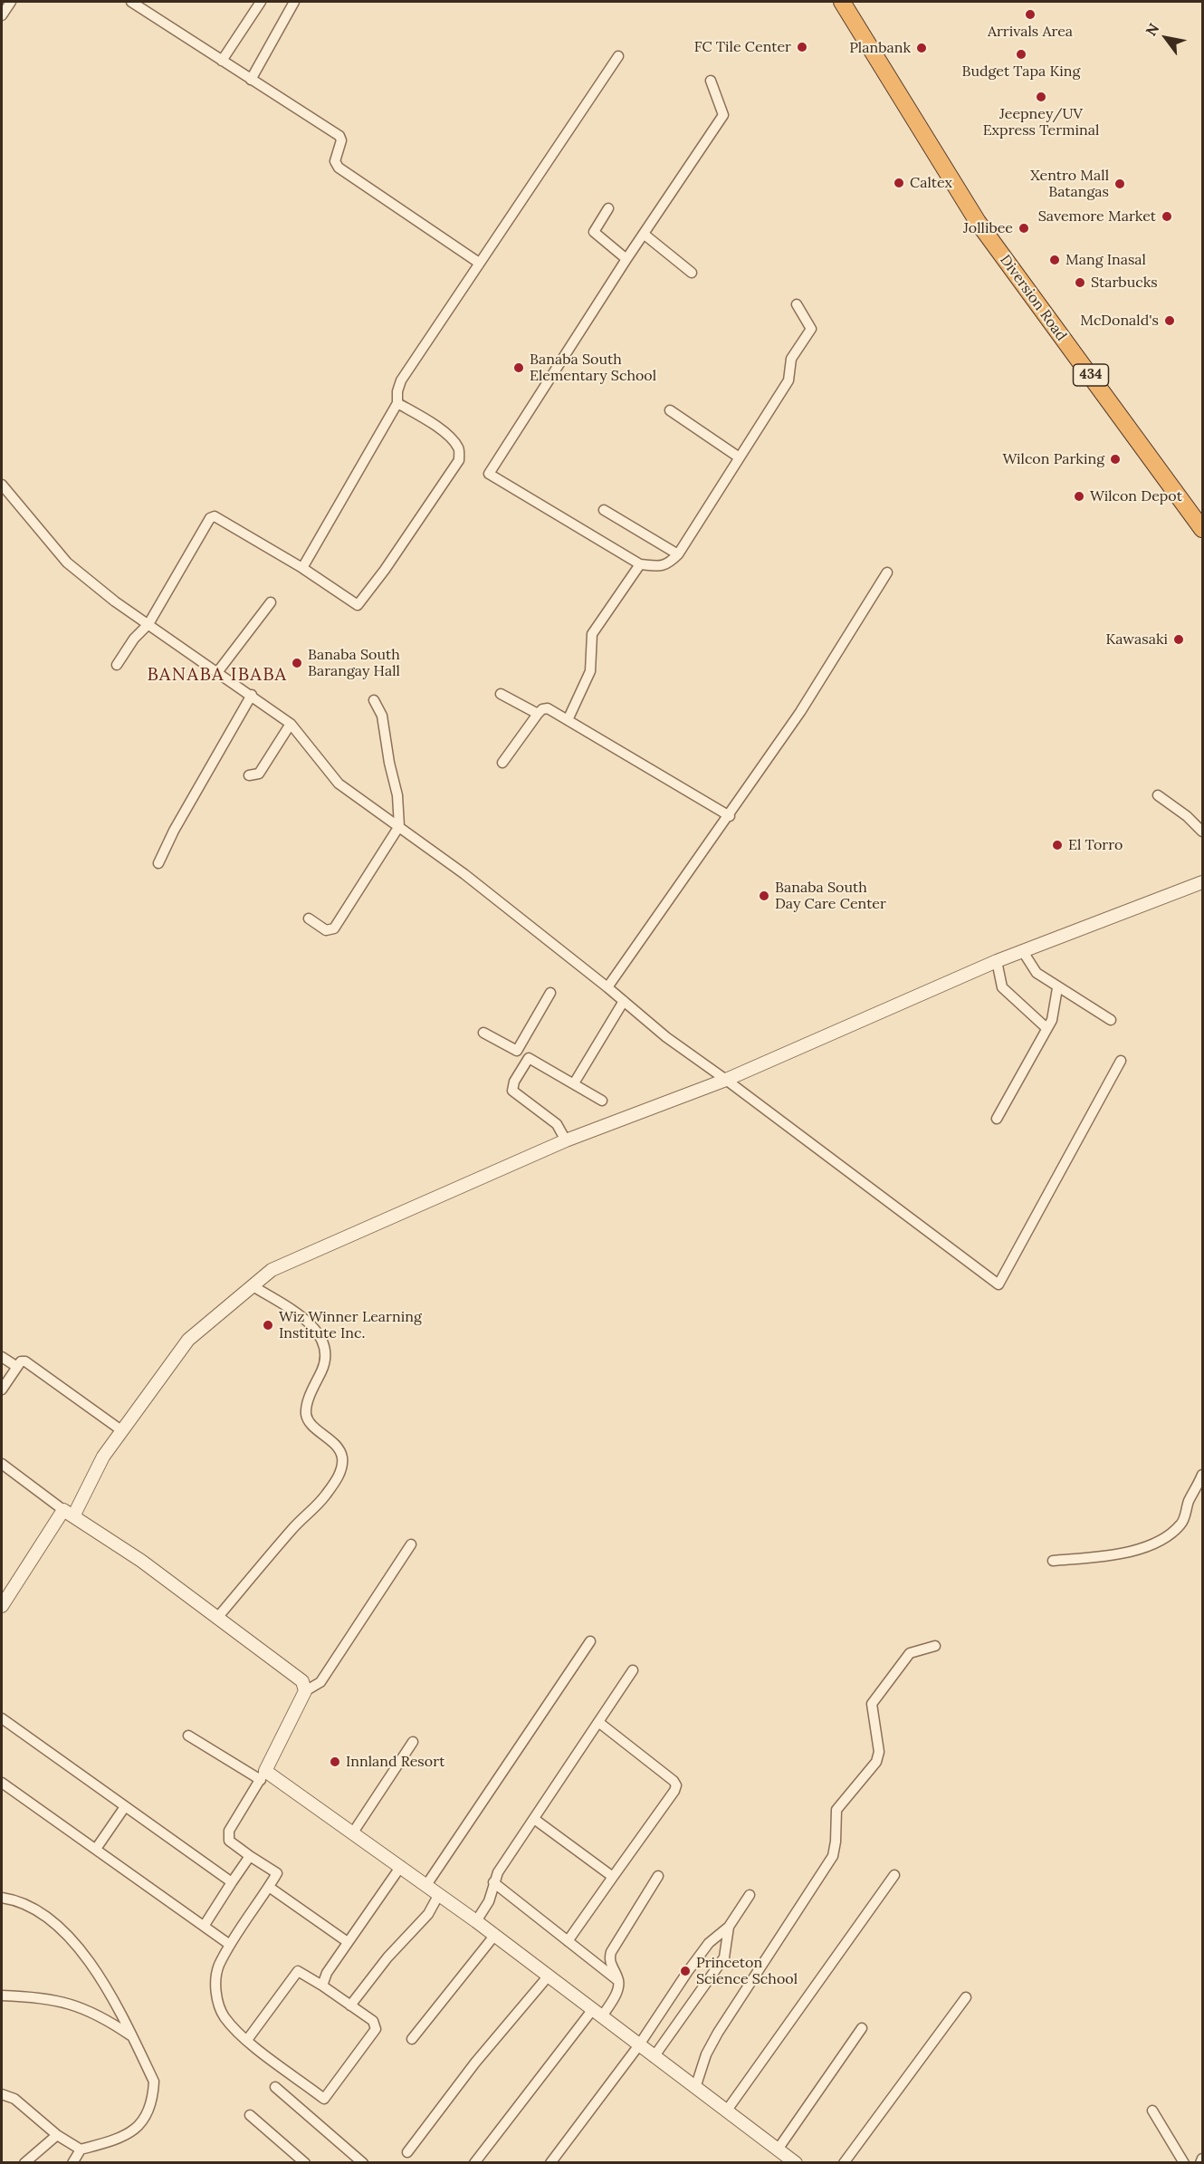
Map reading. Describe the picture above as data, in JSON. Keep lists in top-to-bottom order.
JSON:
{
  "streets": {
    "highway": ["Diversion Road", "434"]
  },
  "districts": ["BANABA IBABA"],
  "places": [
    "Arrivals Area",
    "FC Tile Center",
    "Planbank",
    "Budget Tapa King",
    "Jeepney/UV Express Terminal",
    "Caltex",
    "Xentro Mall Batangas",
    "Savemore Market",
    "Jollibee",
    "Mang Inasal",
    "Starbucks",
    "McDonald's",
    "Banaba South Elementary School",
    "Wilcon Parking",
    "Wilcon Depot",
    "Kawasaki",
    "Banaba South Barangay Hall",
    "El Torro",
    "Banaba South Day Care Center",
    "Wiz Winner Learning Institute Inc.",
    "Innland Resort",
    "Princeton Science School"
  ],
  "north": "top left"
}
